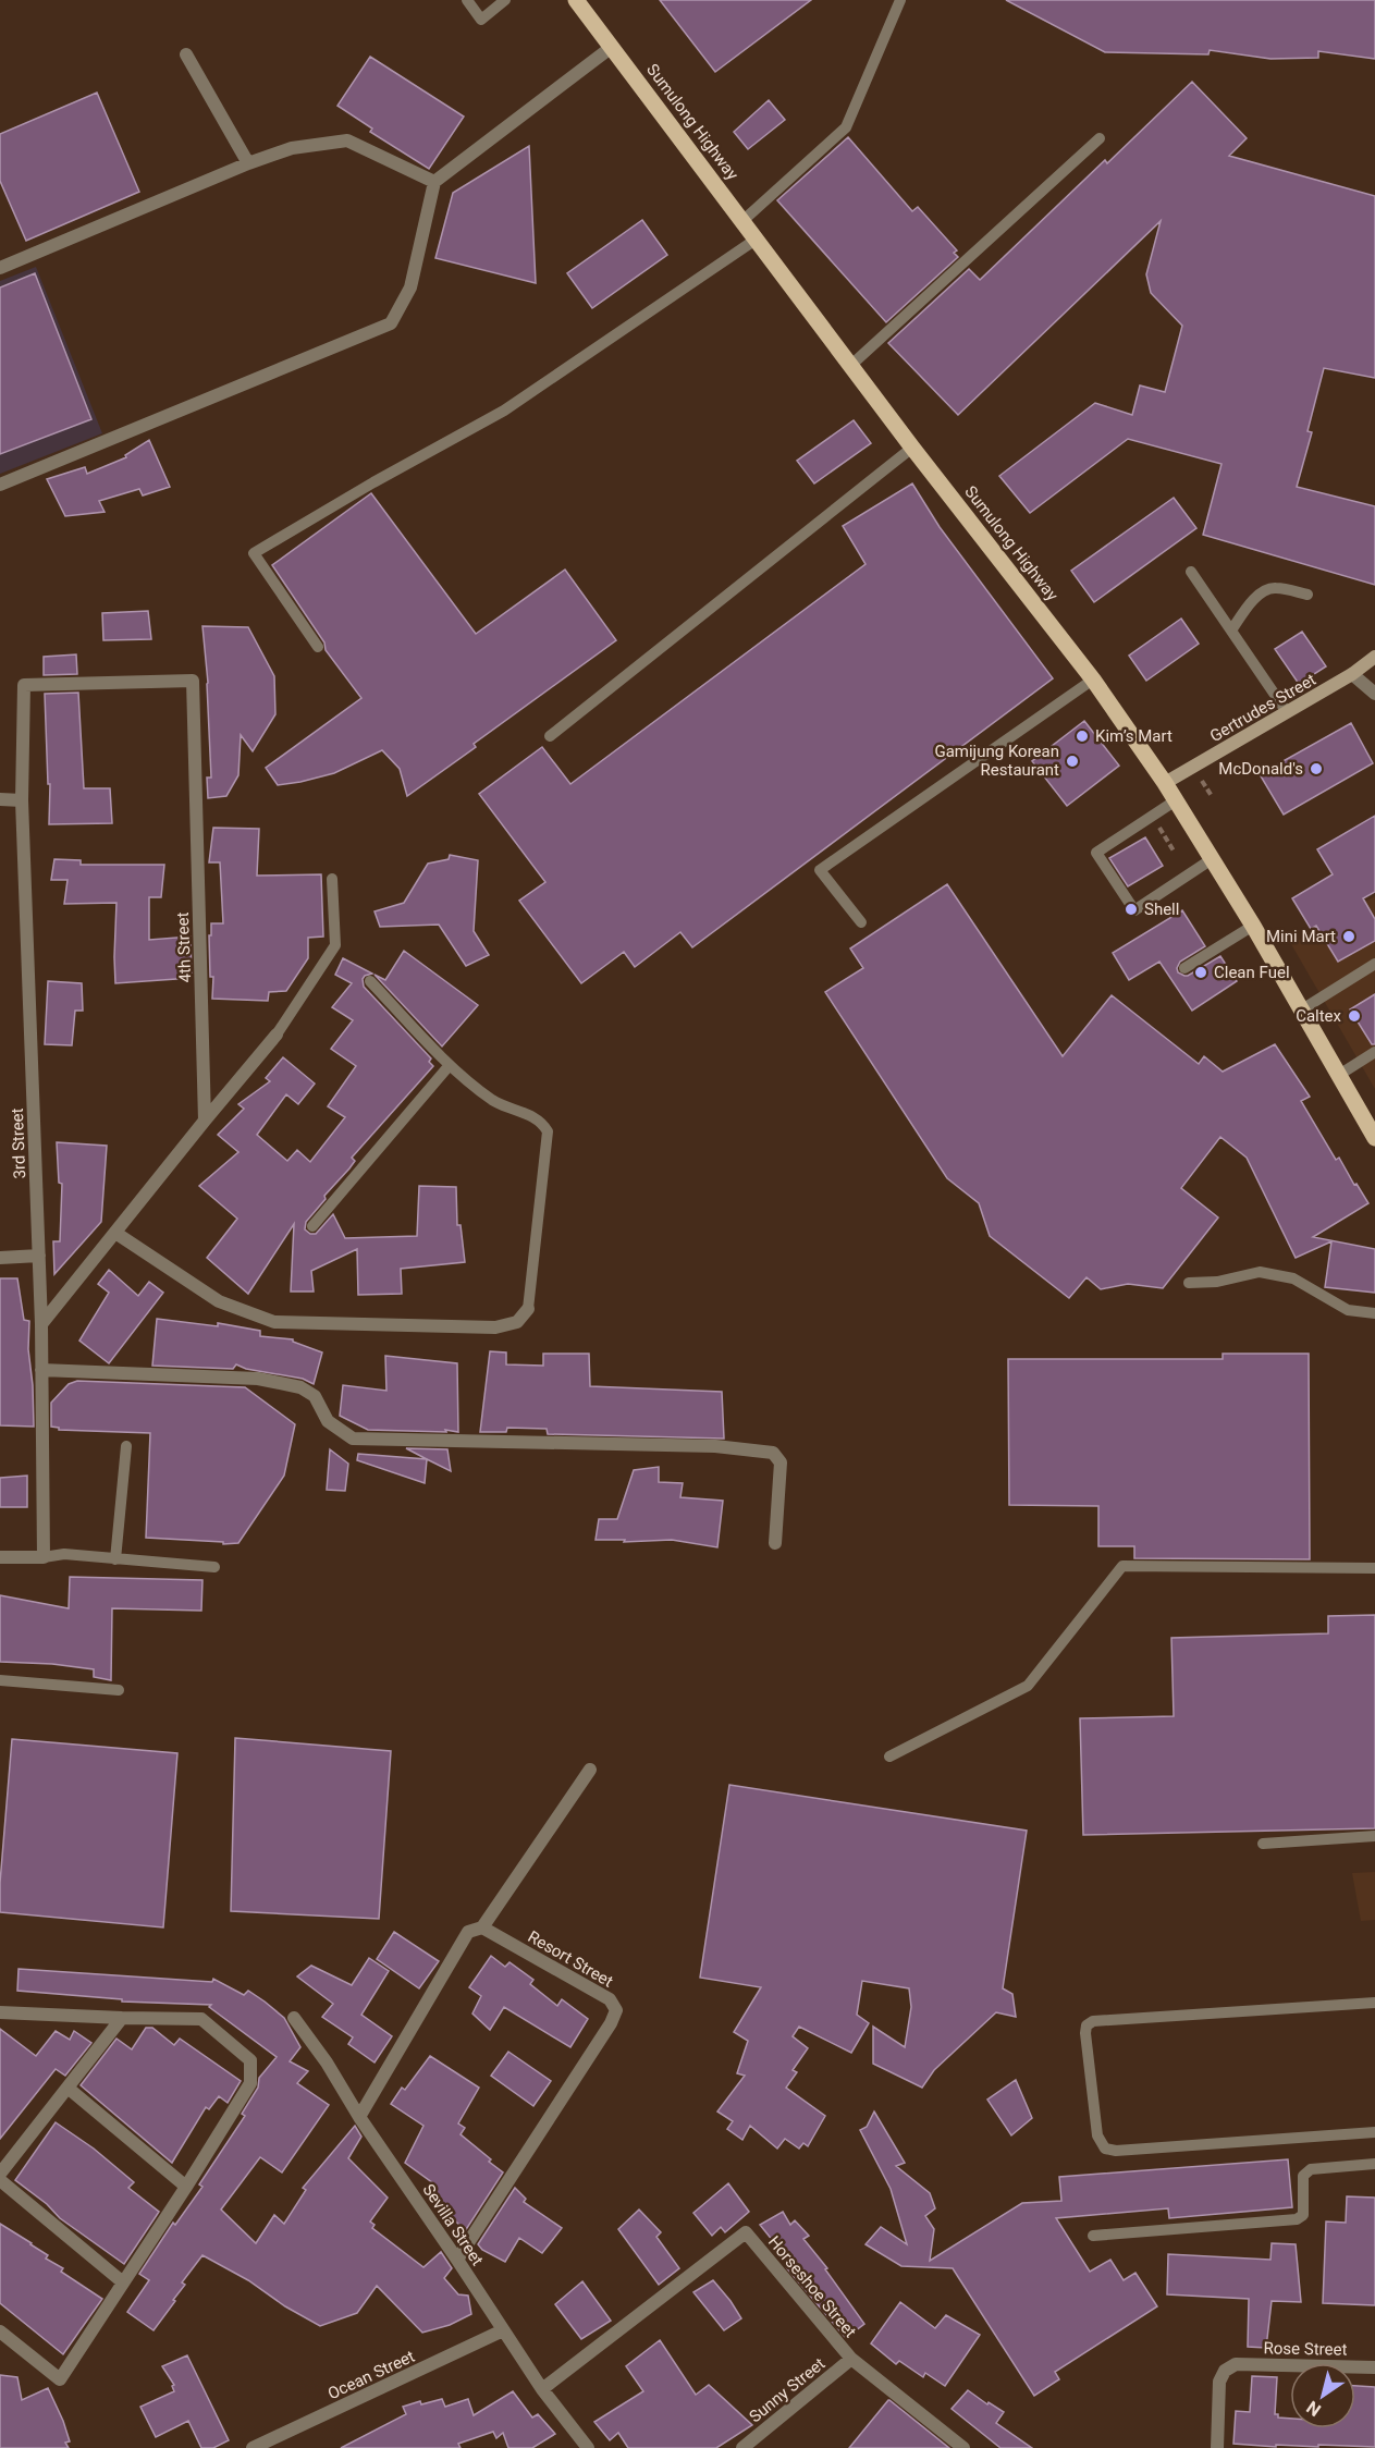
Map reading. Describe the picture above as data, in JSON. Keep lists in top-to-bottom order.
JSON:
{
  "streets": {
    "main road": ["Sumulong Highway"],
    "street": [
      "Gertrudes Street",
      "4th Street",
      "3rd Street",
      "Resort Street",
      "Sevilla Street",
      "Horseshoe Street",
      "Rose Street",
      "Ocean Street",
      "Sunny Street"
    ]
  },
  "crossings": [
    ["Sumulong Highway", "Gertrudes Street"],
    ["4th Street", "3rd Street"],
    ["Resort Street", "Sevilla Street"],
    ["Sevilla Street", "Horseshoe Street"],
    ["Sevilla Street", "Ocean Street"],
    ["Horseshoe Street", "Sunny Street"]
  ],
  "places": [
    "Kim’s Mart",
    "Gamijung Korean Restaurant",
    "McDonald's",
    "Shell",
    "Mini Mart",
    "Clean Fuel",
    "Caltex"
  ],
  "north": "bottom left"
}
